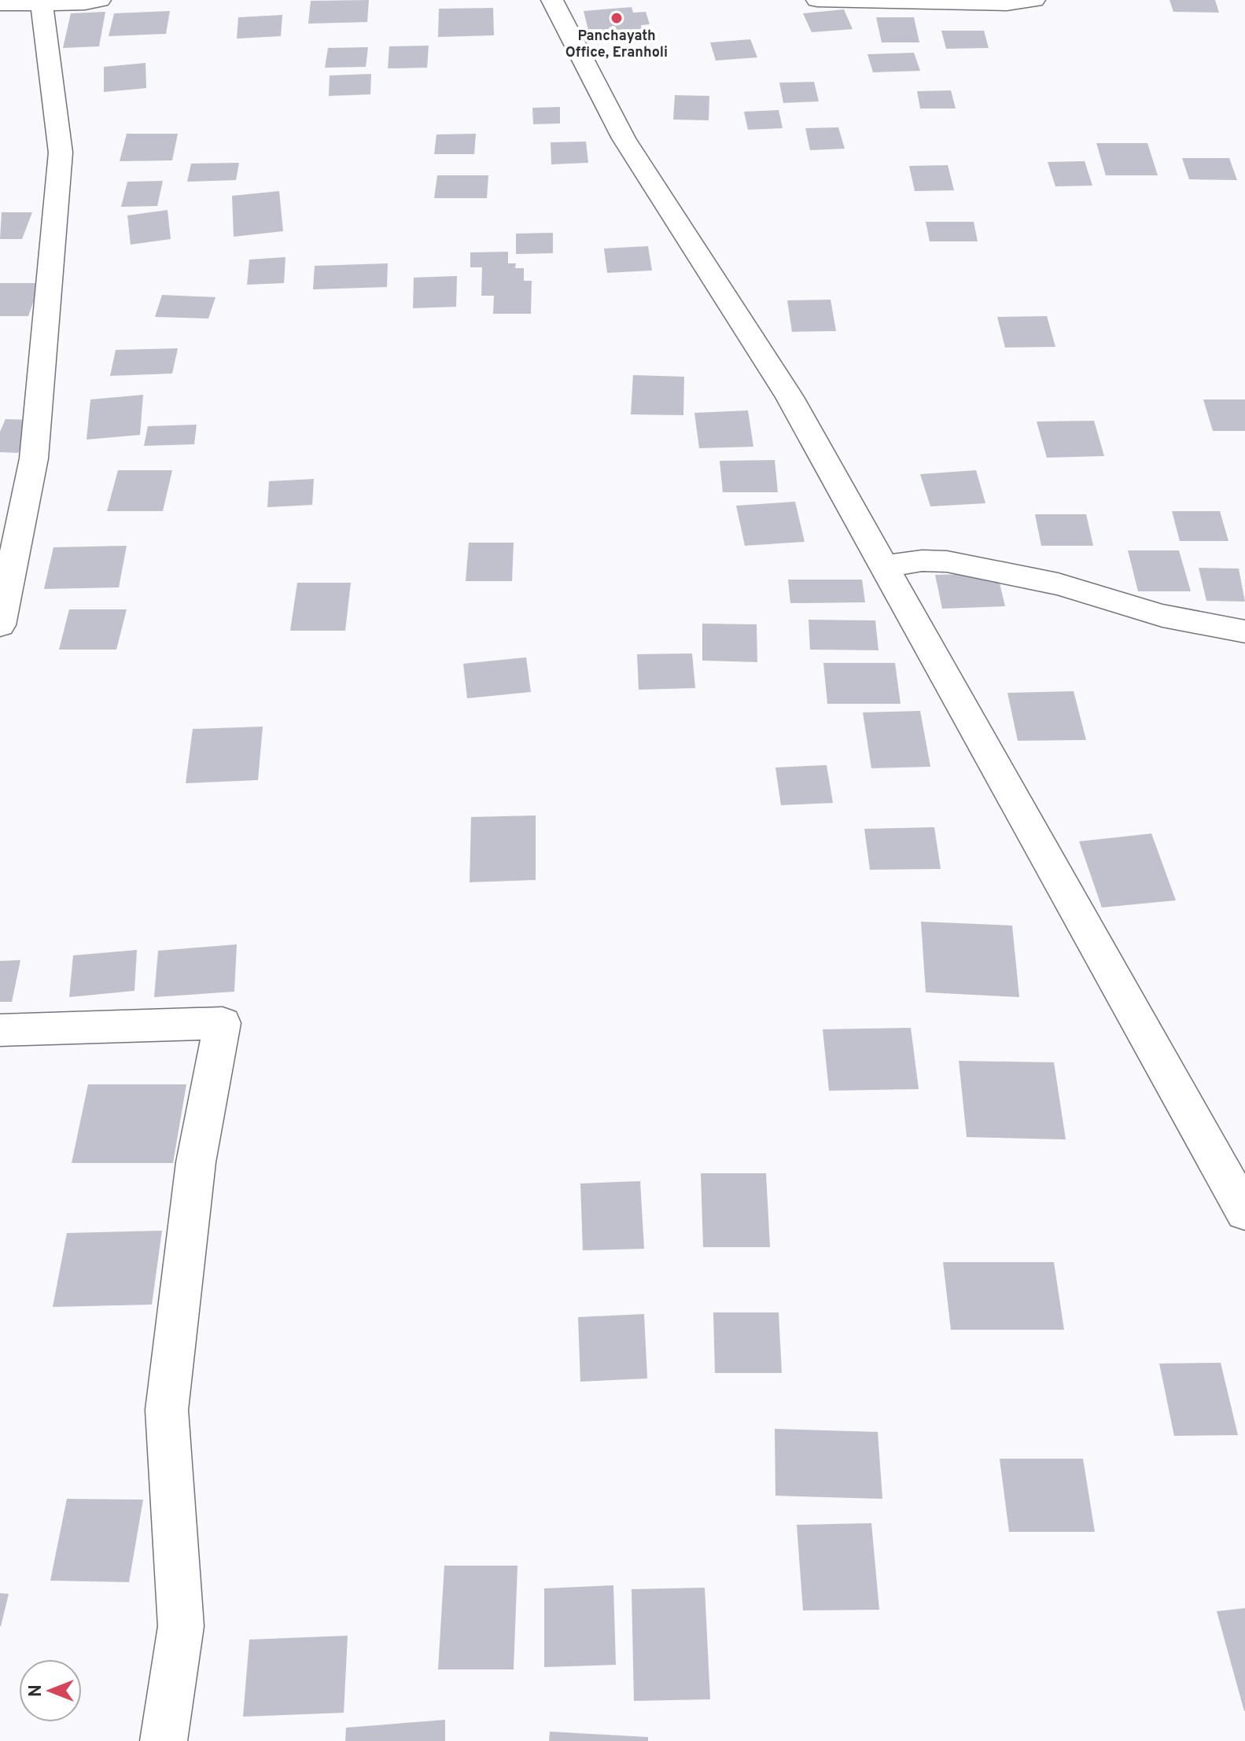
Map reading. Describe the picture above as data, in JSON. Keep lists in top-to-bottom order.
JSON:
{
  "places": ["Panchayath Office, Eranholi"],
  "north": "left"
}
